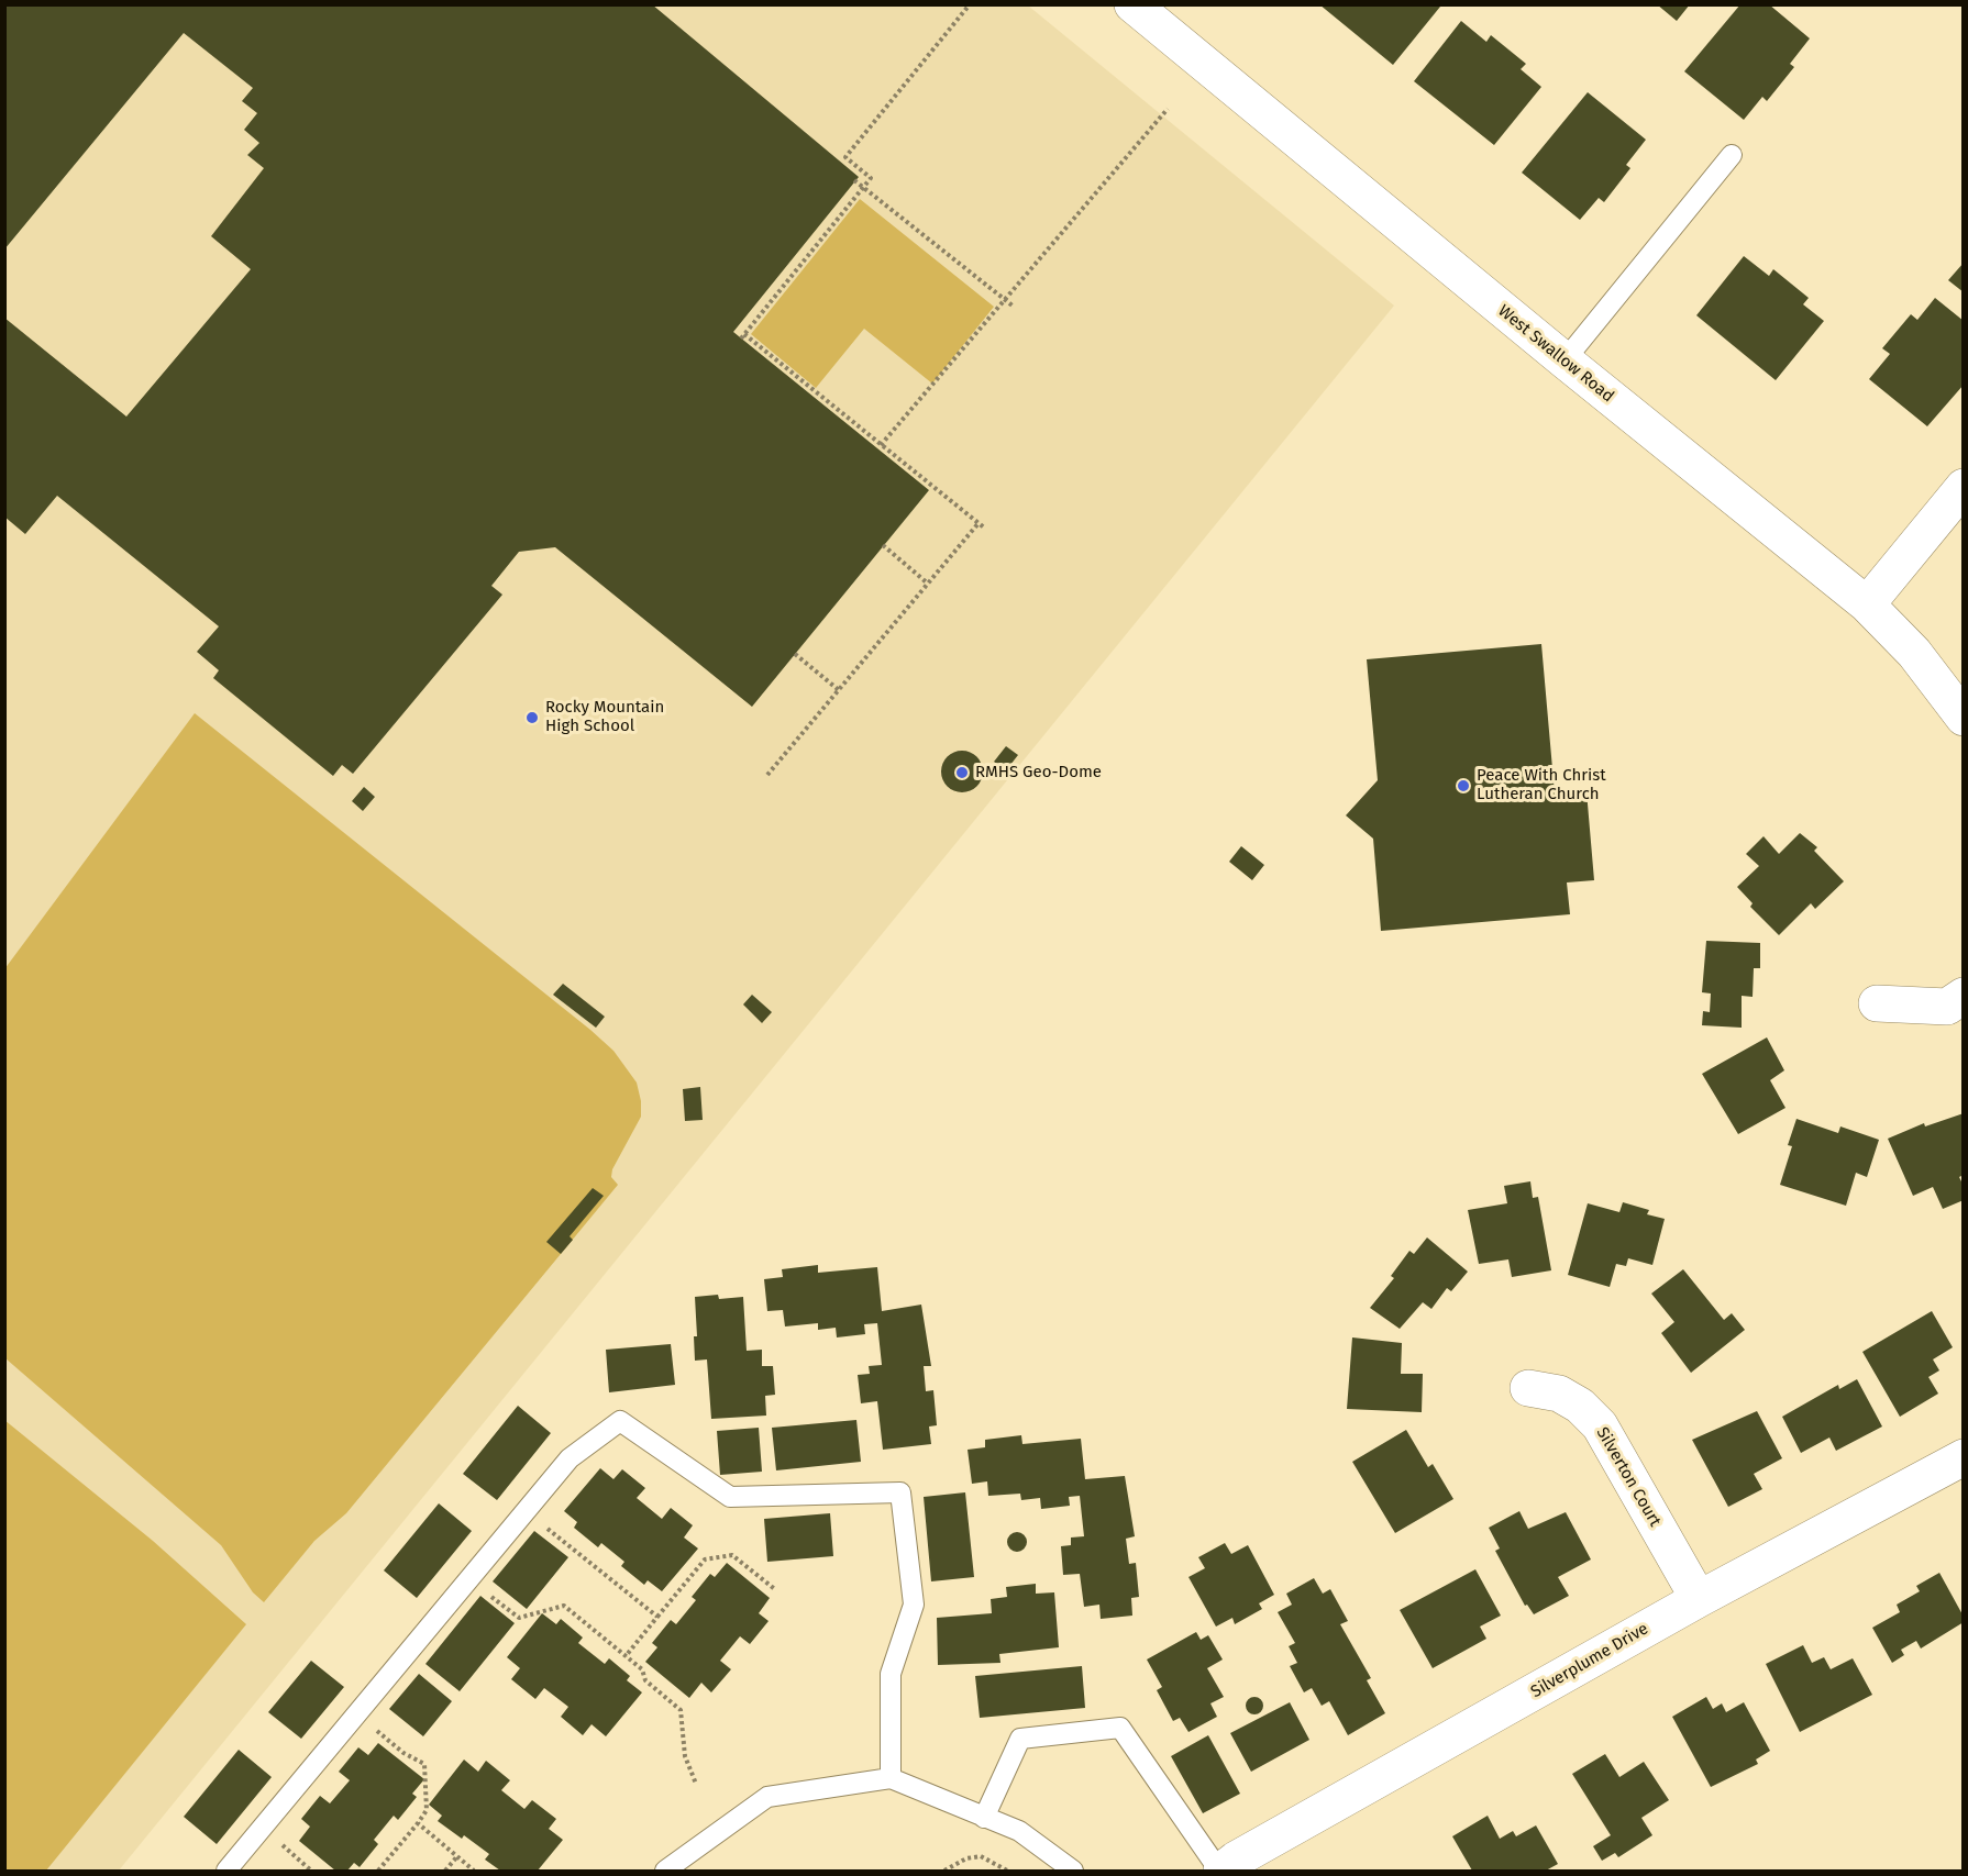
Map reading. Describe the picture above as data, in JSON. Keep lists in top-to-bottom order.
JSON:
{
  "streets": {
    "street": ["West Swallow Road", "Silverton Court", "Silverplume Drive"]
  },
  "crossings": [
    ["Silverton Court", "Silverplume Drive"]
  ],
  "places": ["Rocky Mountain High School", "RMHS Geo-Dome", "Peace With Christ Lutheran Church"]
}
